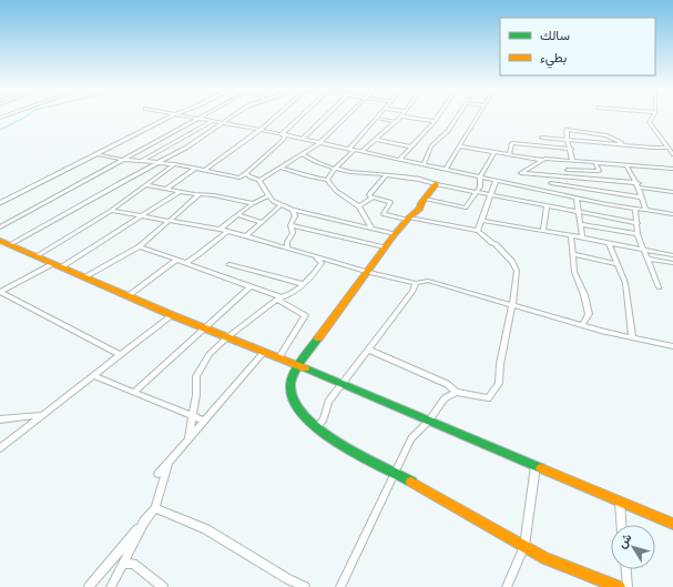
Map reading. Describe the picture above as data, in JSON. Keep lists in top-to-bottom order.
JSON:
{
  "legend": ["سالك", "بطيء"],
  "north": "top left"
}
